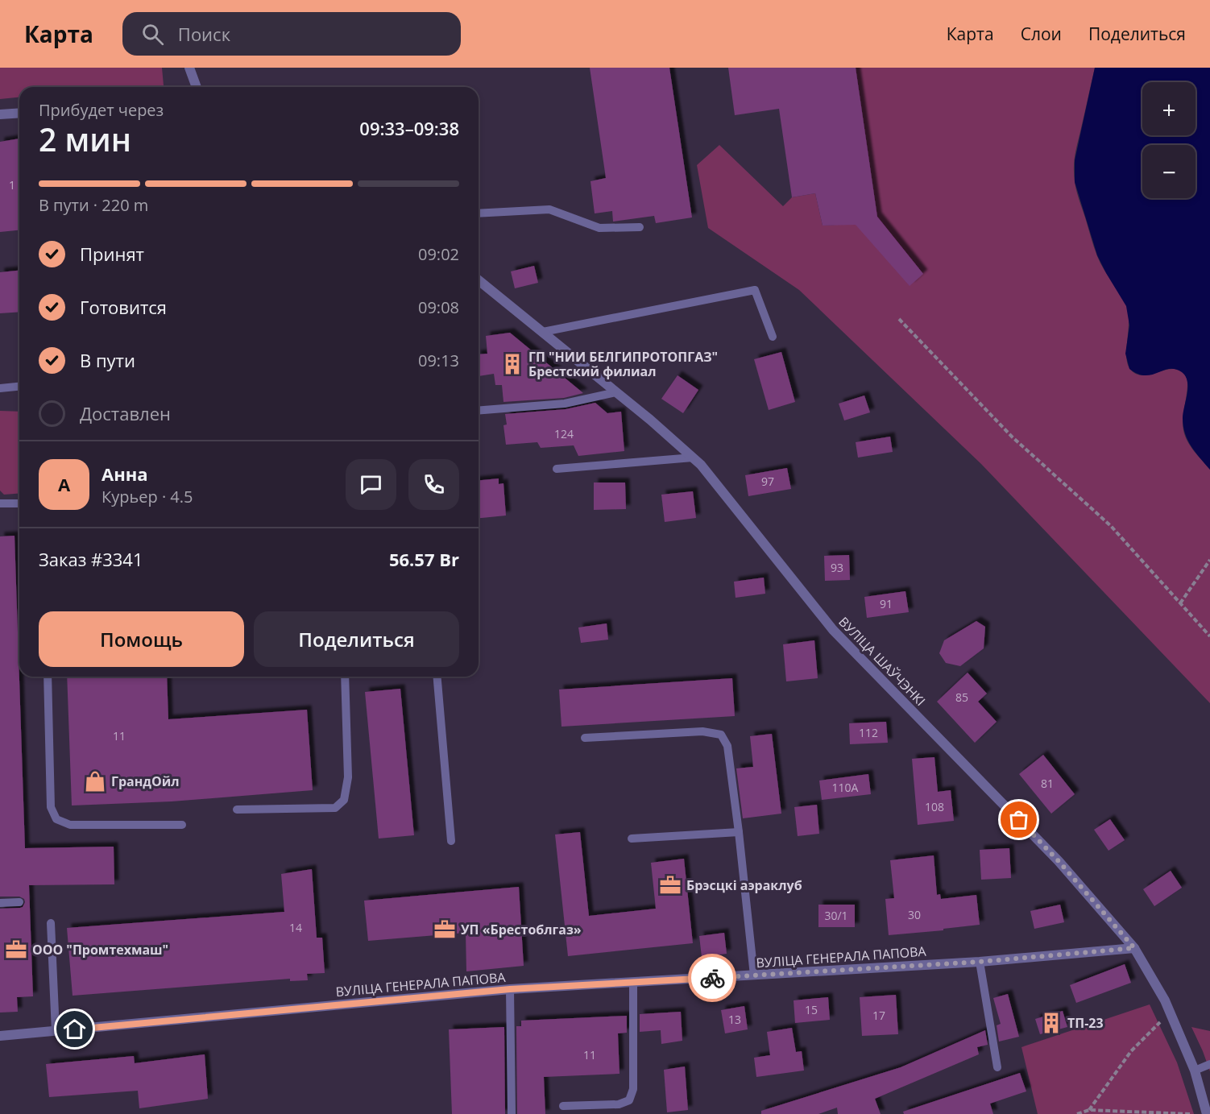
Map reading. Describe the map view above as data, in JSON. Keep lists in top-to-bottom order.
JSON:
{
  "streets": {
    "street": ["ВУЛІЦА ШАЎЧЭНКІ", "ВУЛІЦА ГЕНЕРАЛА ПАПОВА"]
  },
  "crossings": [
    ["ВУЛІЦА ШАЎЧЭНКІ", "ВУЛІЦА ГЕНЕРАЛА ПАПОВА"]
  ],
  "places": {
    "building": ["ГП \"НИИ БЕЛГИПРОТОПГАЗ\" Брестский филиал", "ТП-23"],
    "shop": ["ГрандОйл"],
    "office": ["Брэсцкі аэраклуб", "УП «Брестоблгаз»", "ООО \"Промтехмаш\""]
  },
  "house_numbers": [
    "1",
    "124",
    "97",
    "93",
    "91",
    "85",
    "112",
    "11",
    "81",
    "110А",
    "108",
    "30",
    "30/1",
    "14",
    "15",
    "17",
    "13",
    "11"
  ],
  "page": {
    "header": "Карта",
    "search": "Поиск",
    "nav": ["Карта", "Слои", "Поделиться"],
    "map_buttons": ["+", "−"],
    "heading": ["2 мин", "Прибудет через", "09:33–09:38"],
    "panel": [
      "Анна",
      "Курьер · 4.5",
      "Заказ #3341",
      "56.57 Br"
    ],
    "bar": "В пути · 220 m",
    "list": [
      ["Принят", "09:02"],
      ["Готовится", "09:08"],
      ["В пути", "09:13"],
      "Доставлен"
    ],
    "round": "А",
    "buttons": ["Помощь", "Поделиться"]
  }
}
